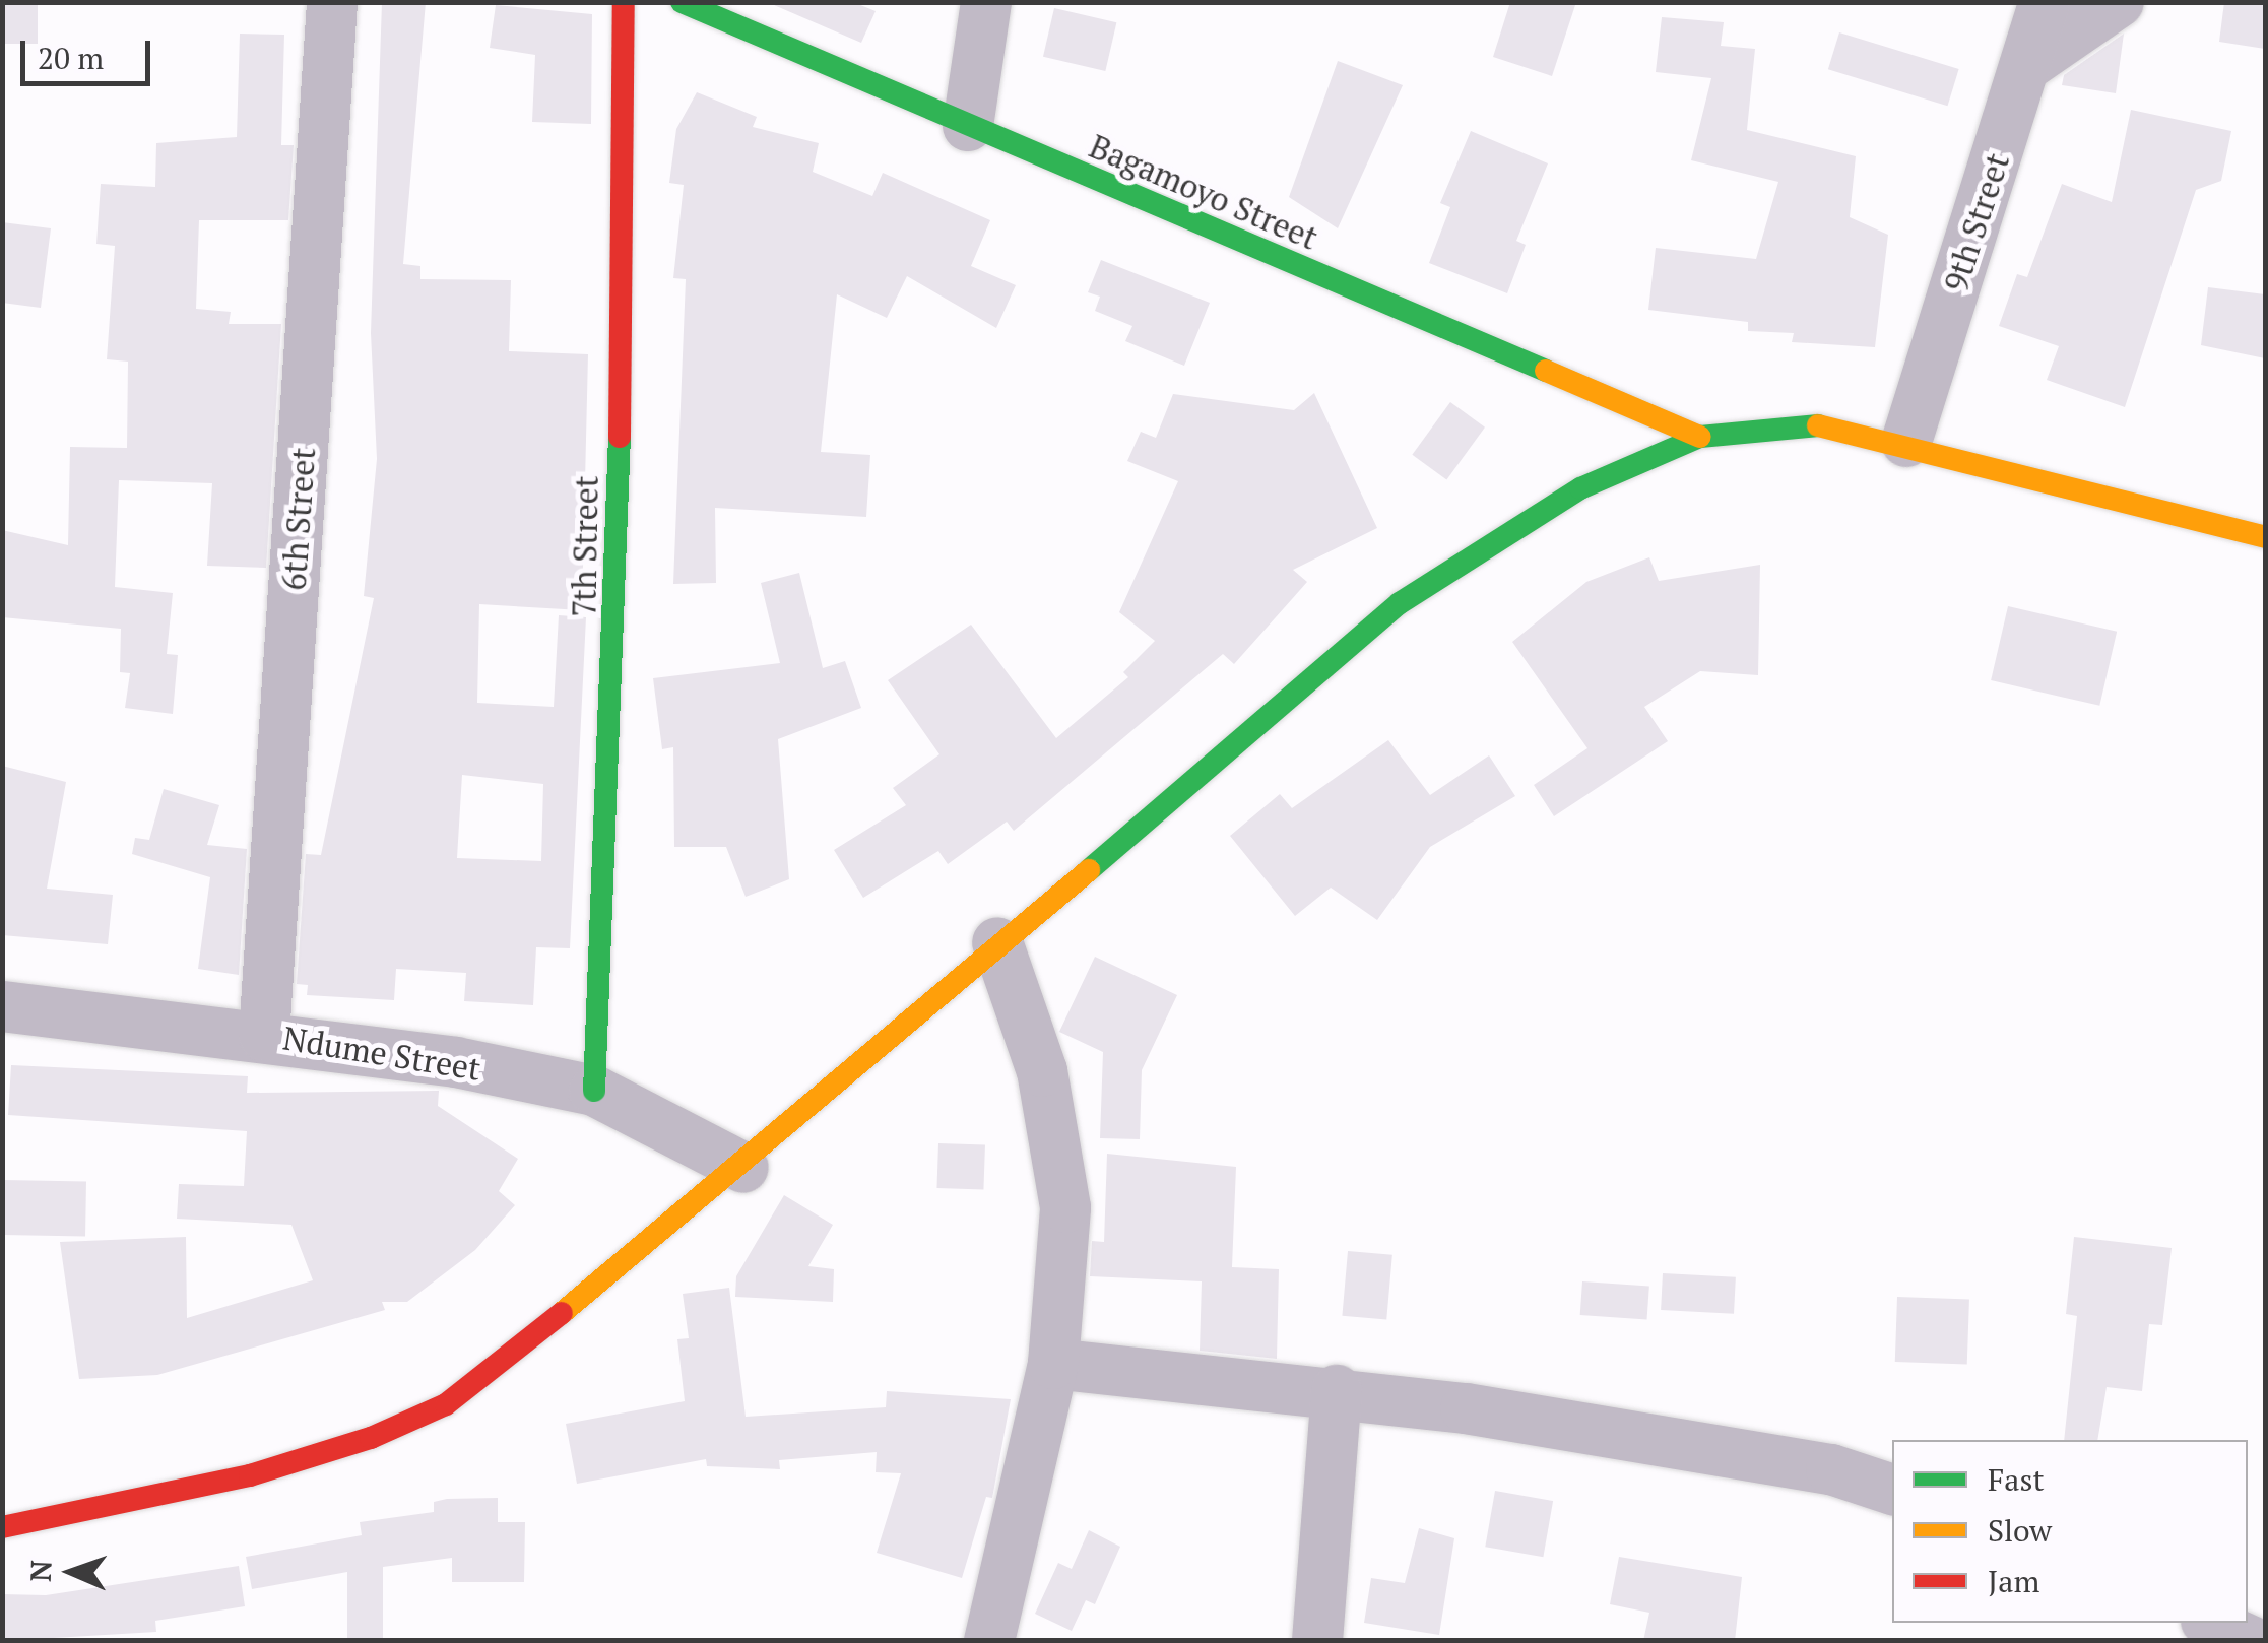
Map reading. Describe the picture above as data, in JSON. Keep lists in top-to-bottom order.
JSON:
{
  "streets": {
    "main road": ["Bagamoyo Street", "7th Street"],
    "street": ["9th Street", "6th Street", "Ndume Street"]
  },
  "crossings": [
    ["6th Street", "Ndume Street"],
    ["7th Street", "Ndume Street"]
  ],
  "legend": ["Fast", "Slow", "Jam"],
  "scale_bar": "20 m",
  "north": "left"
}
